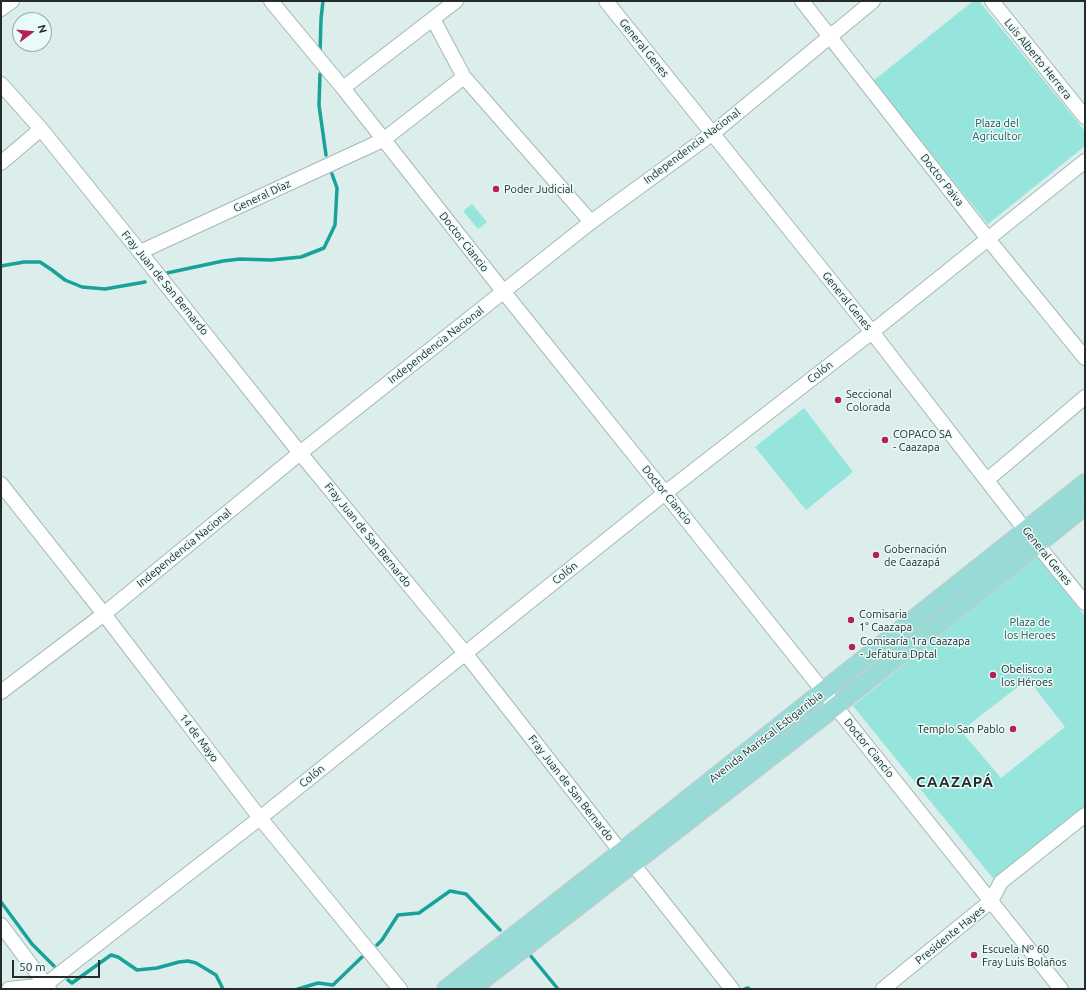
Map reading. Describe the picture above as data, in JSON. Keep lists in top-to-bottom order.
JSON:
{
  "streets": {
    "main road": ["Avenida Mariscal Estigarribia"],
    "street": [
      "General Genes",
      "Luis Alberto Herrera",
      "Independencia Nacional",
      "Doctor Paiva",
      "General Díaz",
      "Doctor Ciancio",
      "Fray Juan de San Bernardo",
      "Colón",
      "14 de Mayo",
      "Presidente Hayes"
    ]
  },
  "crossings": [
    ["General Genes", "Independencia Nacional"],
    ["General Genes", "Colón"],
    ["General Genes", "Avenida Mariscal Estigarribia"],
    ["Independencia Nacional", "Doctor Paiva"],
    ["Independencia Nacional", "Doctor Ciancio"],
    ["Independencia Nacional", "Fray Juan de San Bernardo"],
    ["Independencia Nacional", "14 de Mayo"],
    ["Doctor Paiva", "Colón"],
    ["General Díaz", "Doctor Ciancio"],
    ["General Díaz", "Fray Juan de San Bernardo"],
    ["Doctor Ciancio", "Colón"],
    ["Doctor Ciancio", "Avenida Mariscal Estigarribia"],
    ["Doctor Ciancio", "Presidente Hayes"],
    ["Fray Juan de San Bernardo", "Colón"],
    ["Fray Juan de San Bernardo", "Avenida Mariscal Estigarribia"],
    ["Colón", "14 de Mayo"]
  ],
  "districts": ["CAAZAPÁ"],
  "parks": ["Plaza del Agricultor", "Plaza de los Heroes"],
  "places": [
    "Poder Judicial",
    "Seccional Colorada",
    "COPACO SA - Caazapa",
    "Gobernación de Caazapá",
    "Comisaria 1° Caazapa",
    "Comisaría 1ra Caazapa - Jefatura Dptal",
    "Obelisco a los Héroes",
    "Templo San Pablo",
    "Escuela Nº 60 Fray Luis Bolaños"
  ],
  "scale_bar": "50 m",
  "north": "right"
}
